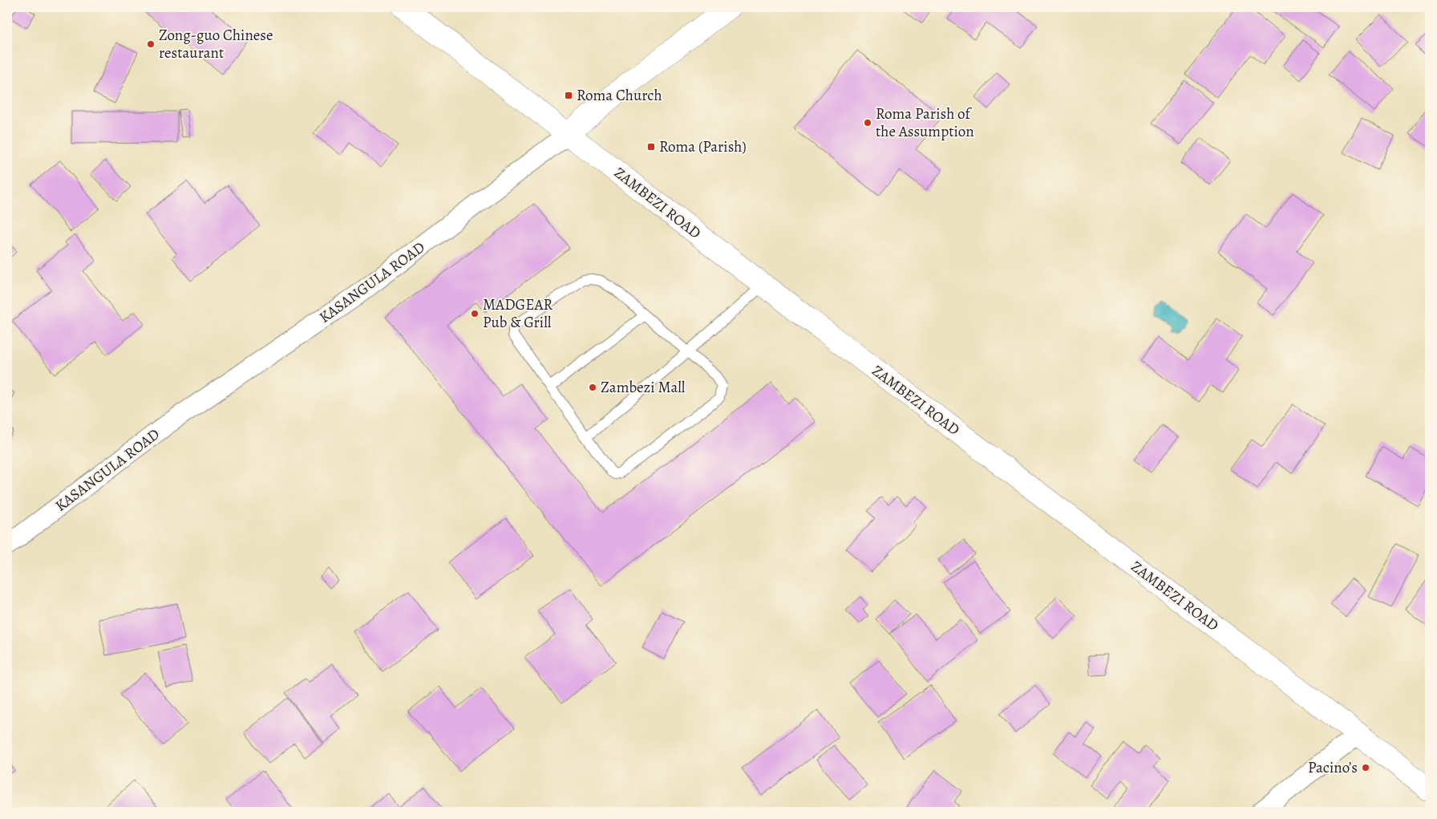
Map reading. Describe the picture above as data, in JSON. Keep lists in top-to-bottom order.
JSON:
{
  "streets": {
    "main road": ["ZAMBEZI ROAD", "KASANGULA ROAD"]
  },
  "crossings": [
    ["ZAMBEZI ROAD", "KASANGULA ROAD"]
  ],
  "places": {
    "other": [
      "Zong-guo Chinese restaurant",
      "Roma Parish of the Assumption",
      "MADGEAR Pub & Grill",
      "Zambezi Mall",
      "Pacino’s"
    ],
    "transit": ["Roma Church", "Roma (Parish)"]
  }
}
